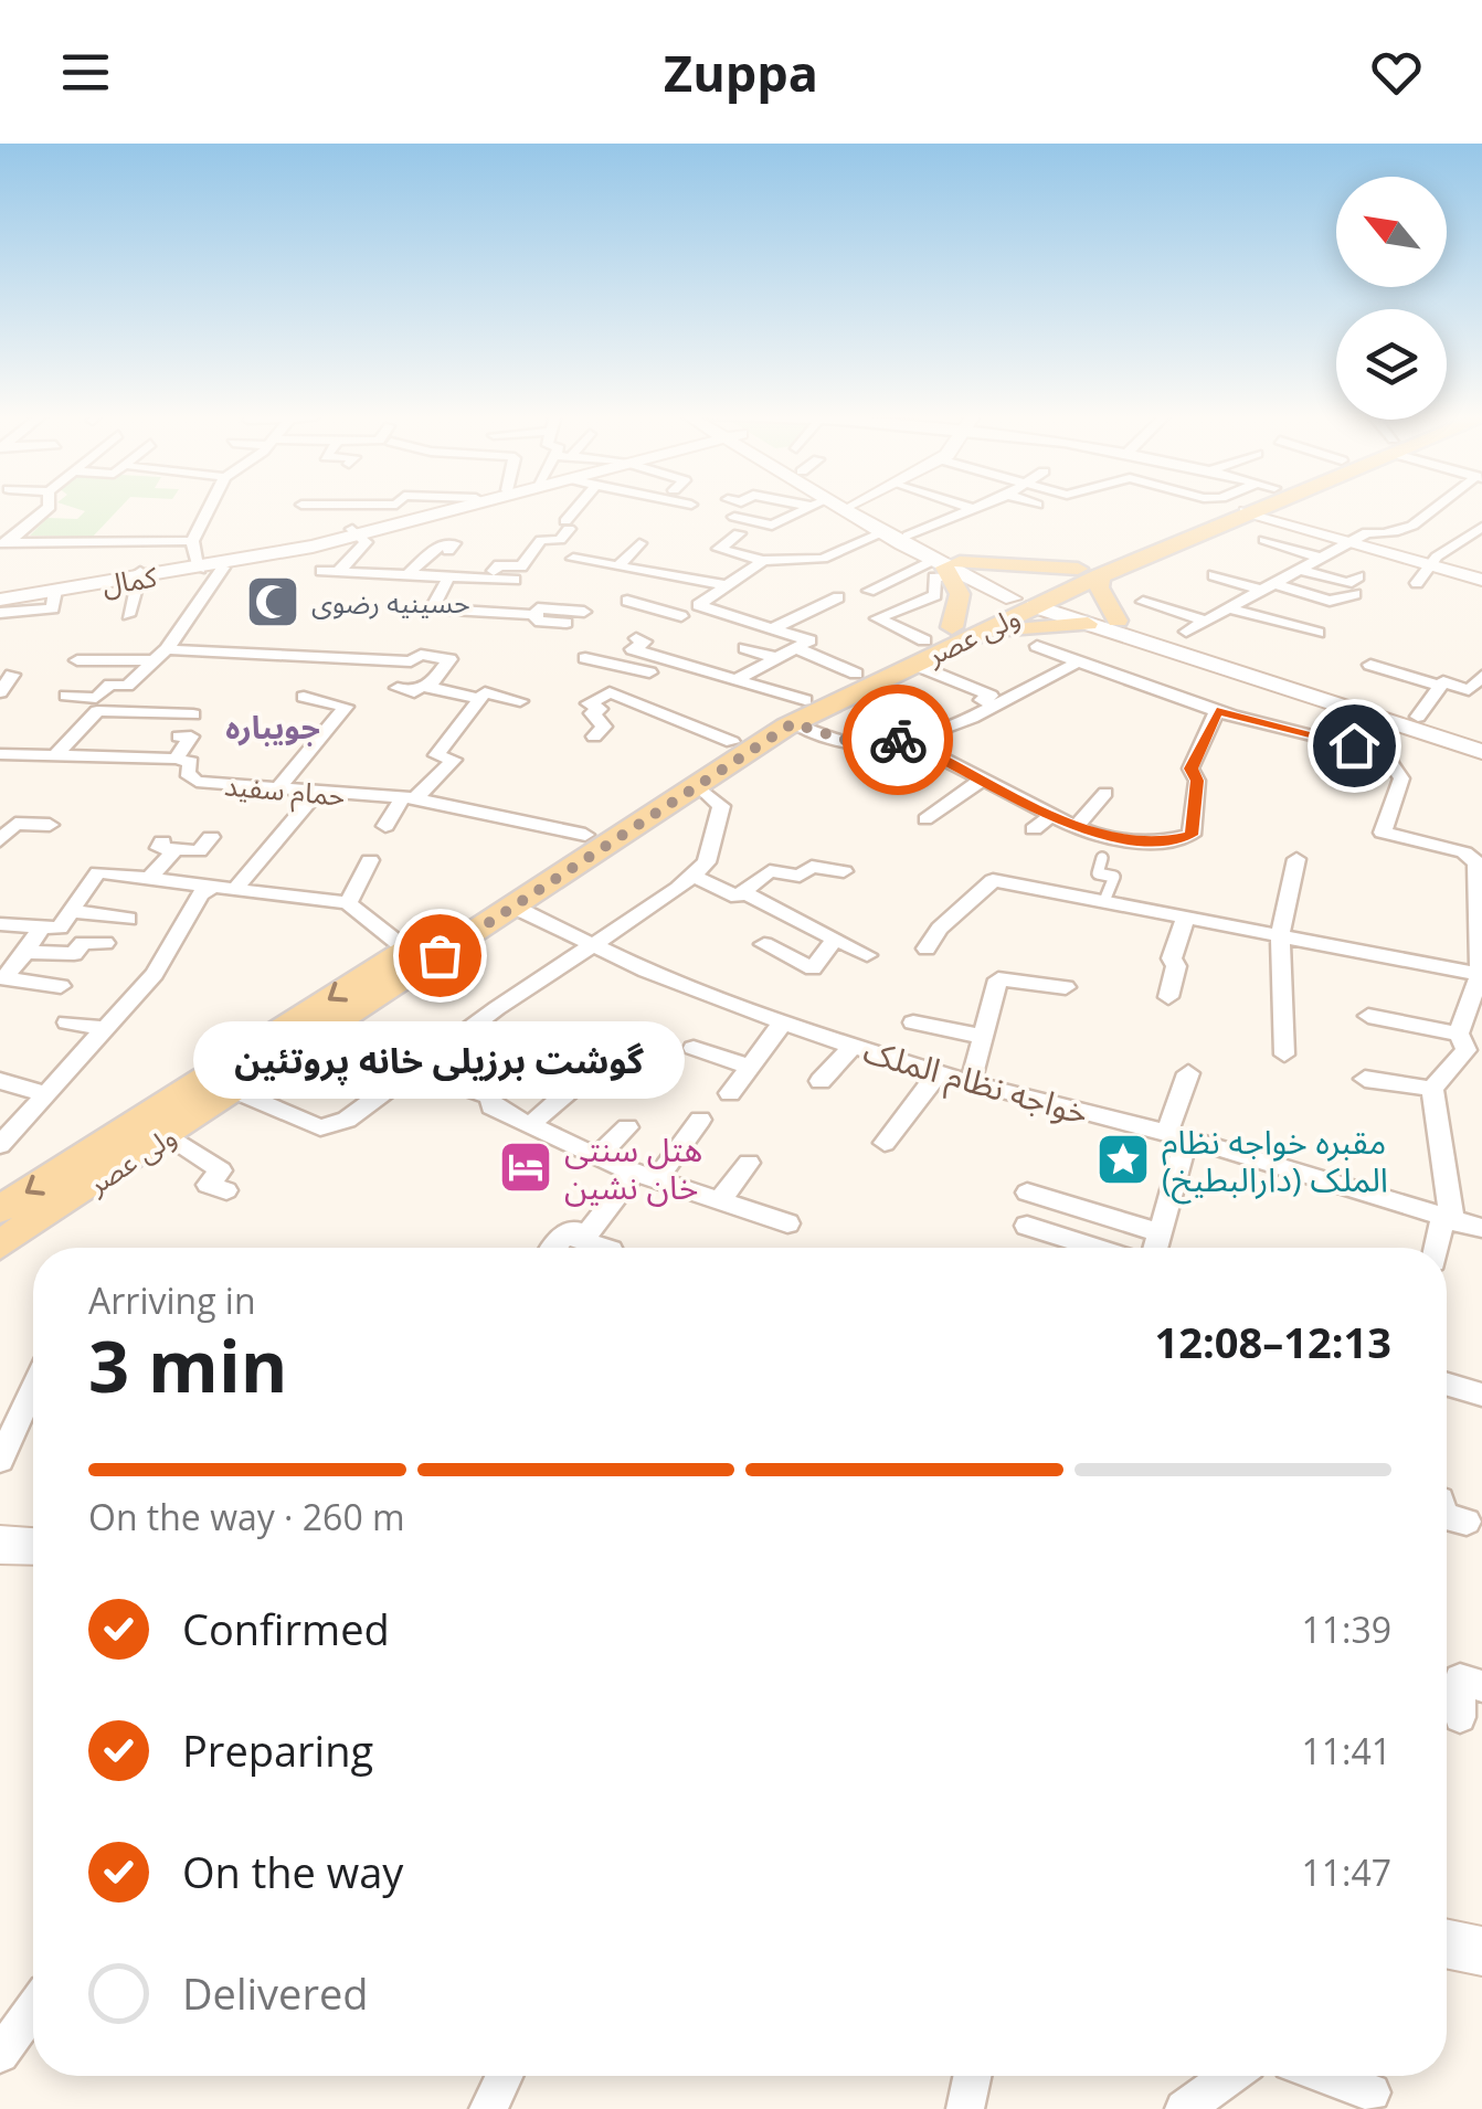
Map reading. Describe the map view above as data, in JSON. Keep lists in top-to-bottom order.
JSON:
{
  "streets": {
    "main road": ["کمال", "ولی عصر"],
    "street": ["حمام سفید", "خواجه نظام الملک"]
  },
  "crossings": [
    ["ولی عصر", "حمام سفید"],
    ["ولی عصر", "خواجه نظام الملک"]
  ],
  "districts": ["جویباره"],
  "places": {
    "mosque": ["حسینیه رضوی"],
    "other": ["گوشت برزیلی خانه پروتئین"],
    "place": ["مقبره خواجه نظام الملک (دارالبطیخ)"],
    "hotel": ["هتل سنتی خان نشین"]
  },
  "north": "top left",
  "page": {
    "header": "Zuppa",
    "bubble": "گوشت برزیلی خانه پروتئین",
    "heading": ["3 min", "Arriving in", "12:08–12:13"],
    "bar": "On the way · 260 m",
    "list": [
      ["Confirmed", "11:39"],
      ["Preparing", "11:41"],
      ["On the way", "11:47"],
      "Delivered"
    ]
  }
}
